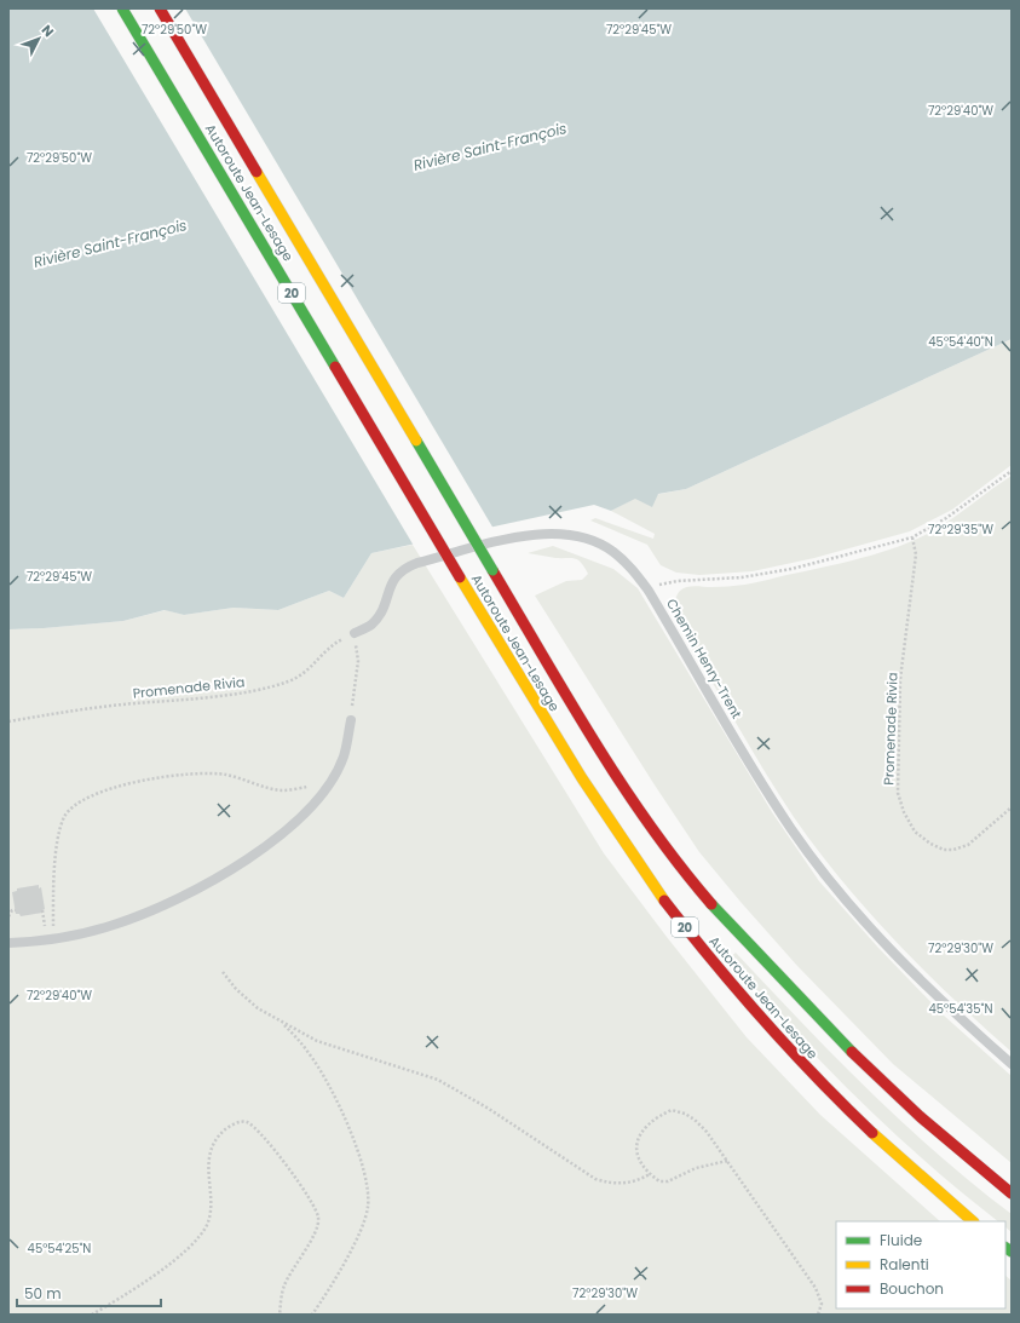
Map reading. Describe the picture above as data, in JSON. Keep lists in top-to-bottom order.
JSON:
{
  "streets": {
    "highway": ["Autoroute Jean-Lesage", "20"],
    "lane": ["Chemin Henry-Trent"],
    "path": ["Promenade Rivia"]
  },
  "crossings": [
    ["Chemin Henry-Trent", "Promenade Rivia"]
  ],
  "water": ["Rivière Saint-François"],
  "legend": ["Fluide", "Ralenti", "Bouchon"],
  "scale_bar": "50 m",
  "north": "top right",
  "coordinates": [
    "72°29'50\"W",
    "72°29'45\"W",
    "72°29'40\"W",
    "45°54'40\"N",
    "72°29'35\"W",
    "72°29'30\"W",
    "45°54'35\"N",
    "45°54'25\"N"
  ]
}
